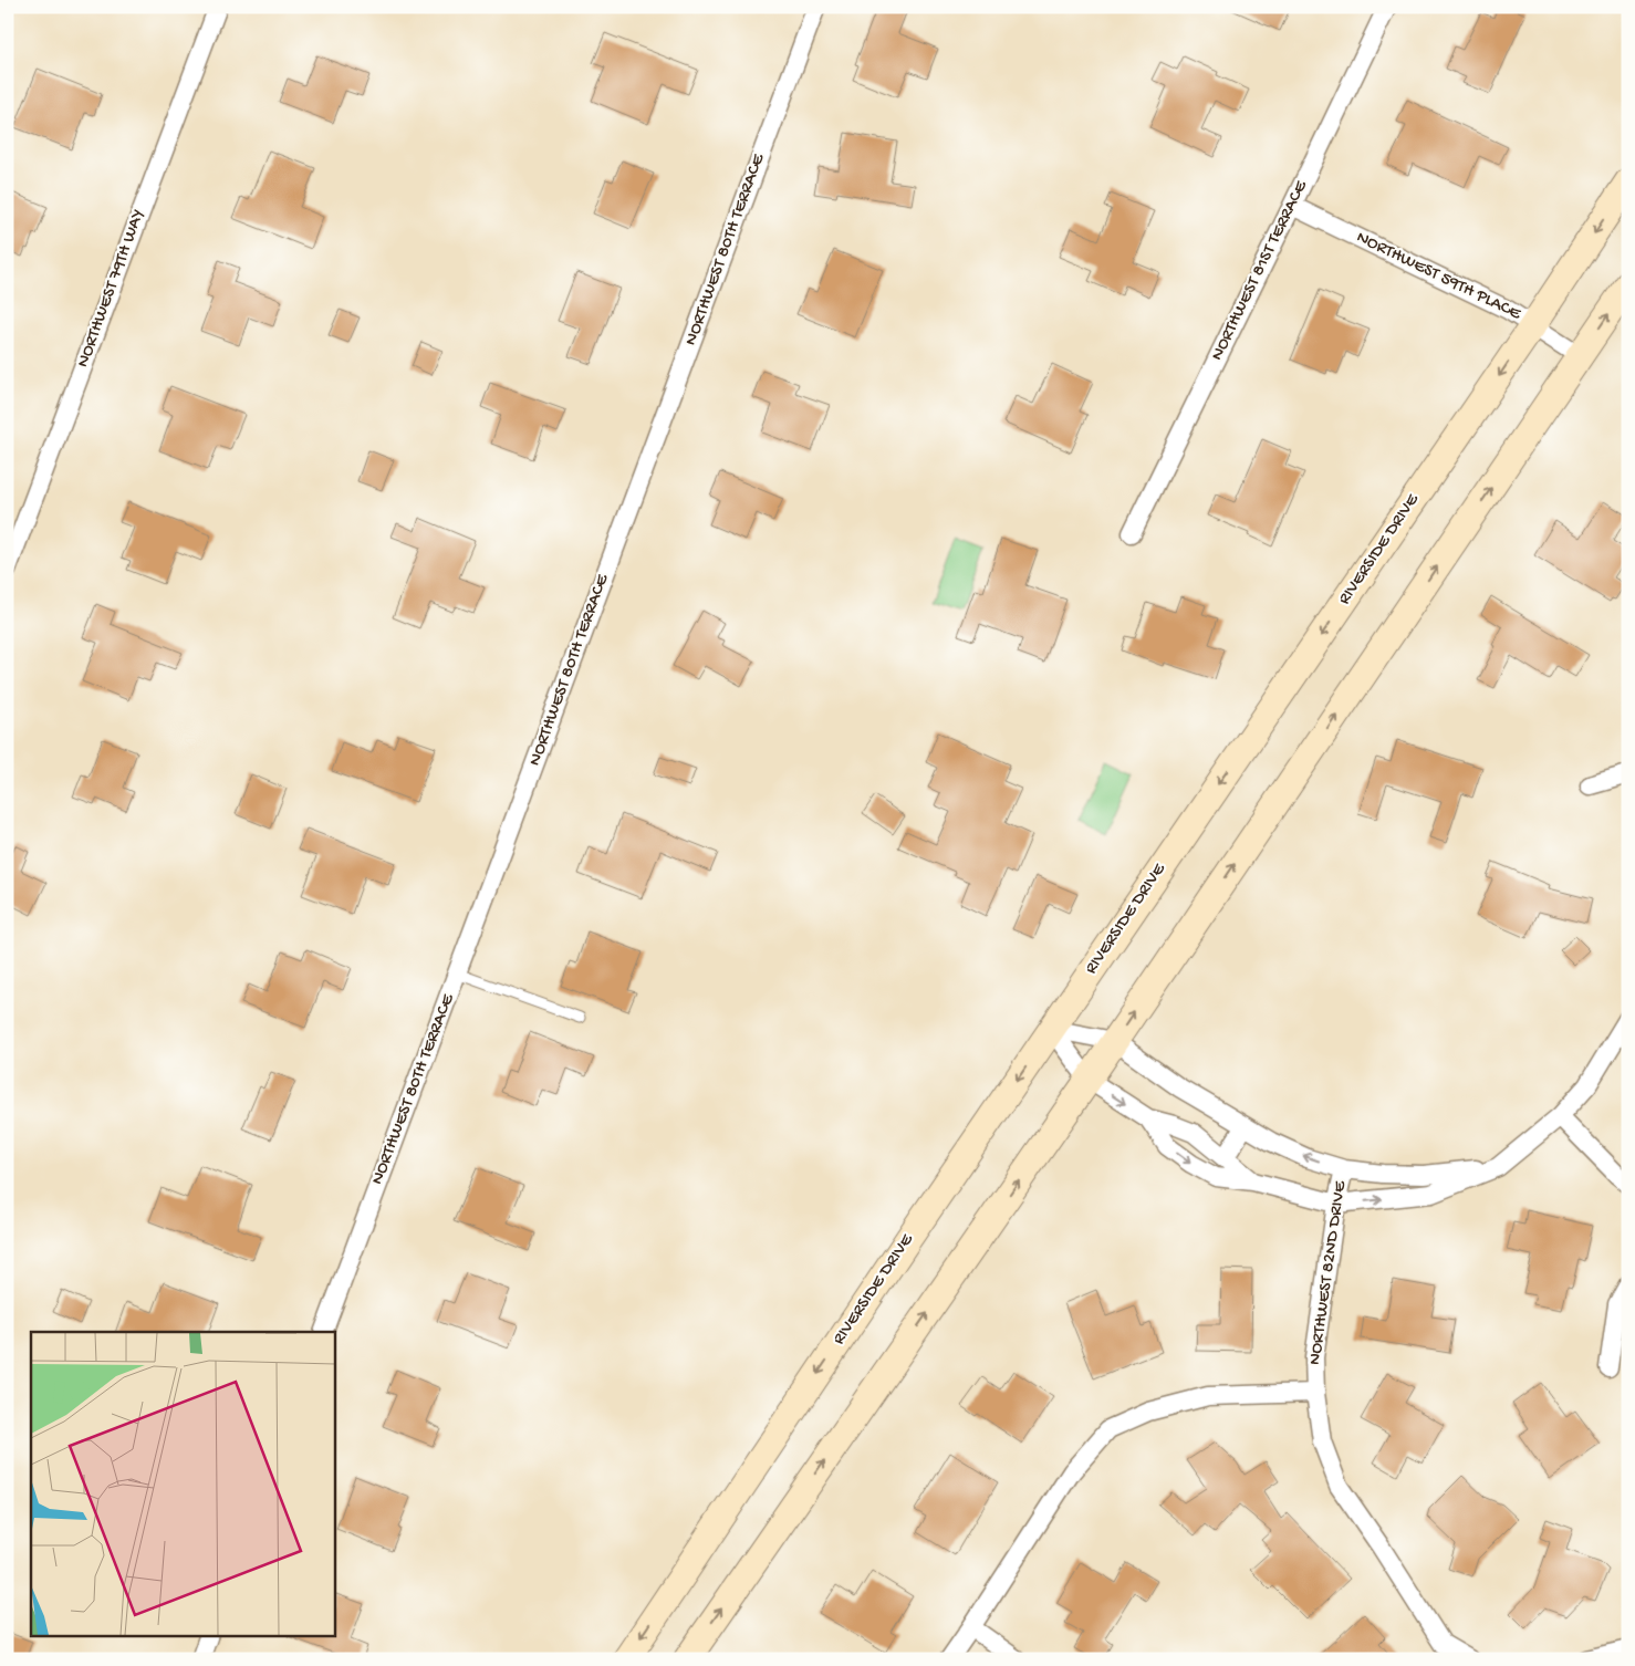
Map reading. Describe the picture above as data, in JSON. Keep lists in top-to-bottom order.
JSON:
{
  "streets": {
    "street": [
      "NORTHWEST 80TH TERRACE",
      "NORTHWEST 81ST TERRACE",
      "NORTHWEST 59TH PLACE",
      "NORTHWEST 79TH WAY",
      "RIVERSIDE DRIVE",
      "NORTHWEST 82ND DRIVE"
    ]
  },
  "crossings": [
    ["NORTHWEST 81ST TERRACE", "NORTHWEST 59TH PLACE"],
    ["NORTHWEST 59TH PLACE", "RIVERSIDE DRIVE"]
  ]
}
